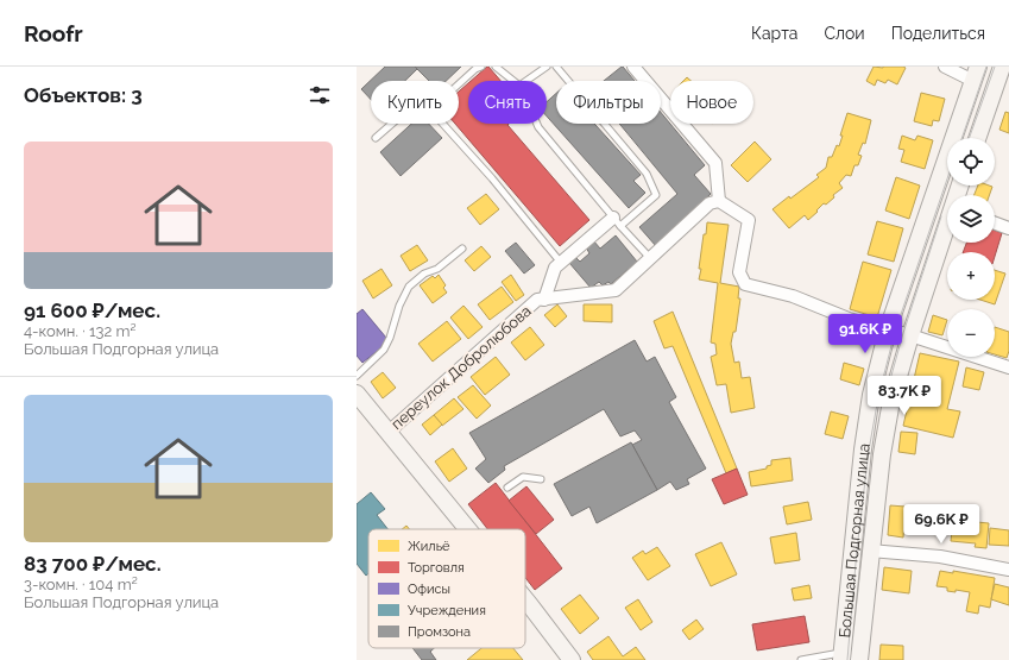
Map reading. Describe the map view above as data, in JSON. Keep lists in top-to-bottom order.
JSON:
{
  "streets": {
    "main road": ["Большая Подгорная улица"],
    "street": ["переулок Добролюбова"]
  },
  "legend": [
    "Жильё",
    "Торговля",
    "Офисы",
    "Учреждения",
    "Промзона"
  ],
  "page": {
    "header": "Roofr",
    "nav": ["Карта", "Слои", "Поделиться"],
    "heading": "Объектов: 3",
    "chip": [
      "Купить",
      "Снять",
      "Фильтры",
      "Новое"
    ],
    "list": [
      {
        "name": "91 600 ₽/мес.",
        "note": "4-комн. · 132 m² · Большая Подгорная улица"
      },
      {
        "name": "83 700 ₽/мес.",
        "note": "3-комн. · 104 m² · Большая Подгорная улица"
      }
    ],
    "map_buttons": ["+", "−"],
    "price": ["91.6K ₽", "83.7K ₽", "69.6K ₽"]
  }
}
